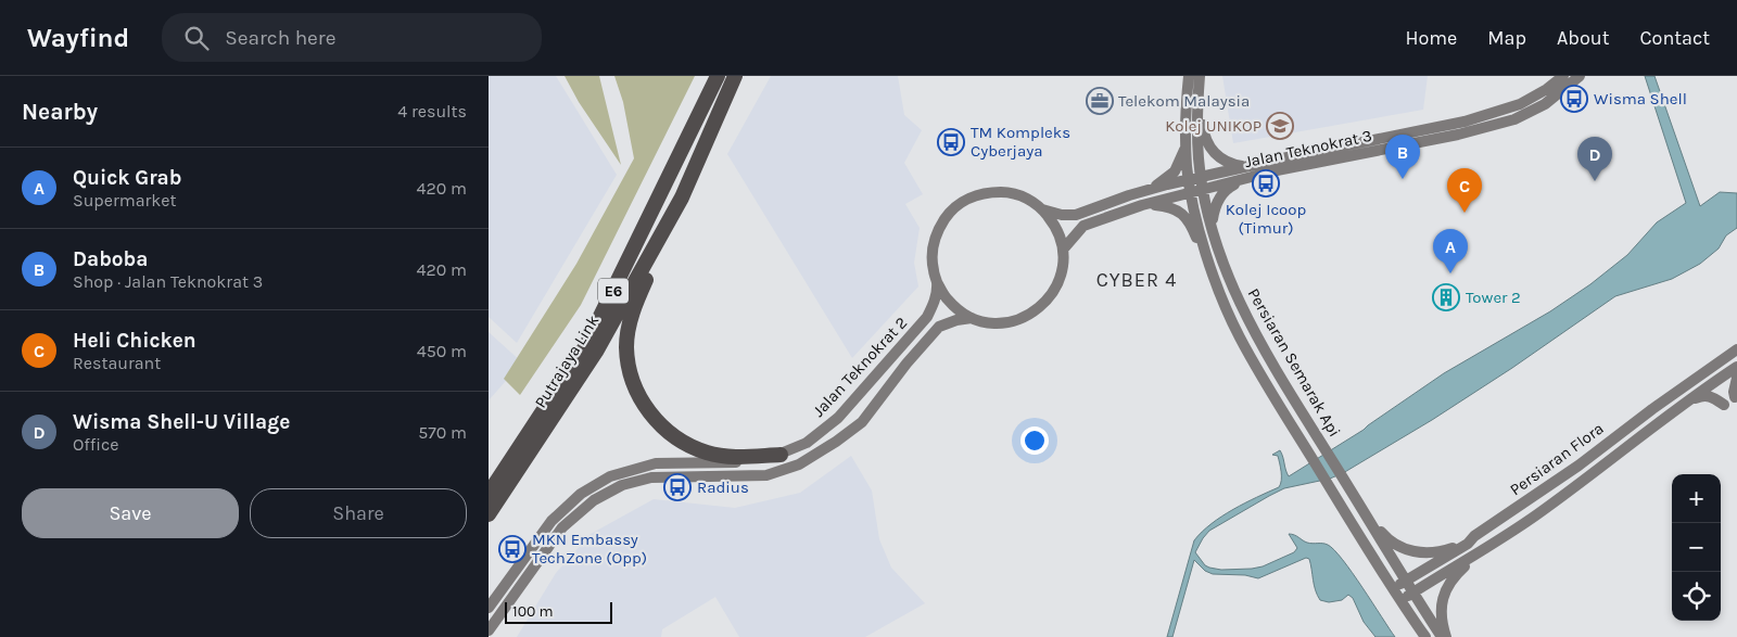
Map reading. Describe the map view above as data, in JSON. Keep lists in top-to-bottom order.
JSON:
{
  "streets": {
    "highway": ["E6", "Putrajaya Link"],
    "main road": [
      "Jalan Teknokrat 3",
      "Persiaran Semarak Api",
      "Jalan Teknokrat 2",
      "Persiaran Flora"
    ]
  },
  "crossings": [
    ["Jalan Teknokrat 3", "Persiaran Semarak Api"],
    ["Persiaran Semarak Api", "Persiaran Flora"]
  ],
  "districts": ["CYBER 4"],
  "places": {
    "bus stop": [
      "Wisma Shell",
      "TM Kompleks Cyberjaya",
      "Kolej Icoop (Timur)",
      "Radius",
      "MKN Embassy TechZone (Opp)"
    ],
    "office": ["Telekom Malaysia"],
    "school or university": ["Kolej UNIKOP"],
    "building": ["Tower 2"]
  },
  "scale_bar": "100 m",
  "page": {
    "header": "Wayfind",
    "search": "Search here",
    "nav": [
      "Home",
      "Map",
      "About",
      "Contact"
    ],
    "heading": ["Nearby", "4 results"],
    "pins": [
      "B",
      "D",
      "C",
      "A"
    ],
    "list": [
      {
        "mark": "A",
        "name": "Quick Grab",
        "note": "Supermarket",
        "value": "420 m"
      },
      {
        "mark": "B",
        "name": "Daboba",
        "note": "Shop · Jalan Teknokrat 3",
        "value": "420 m"
      },
      {
        "mark": "C",
        "name": "Heli Chicken",
        "note": "Restaurant",
        "value": "450 m"
      },
      {
        "mark": "D",
        "name": "Wisma Shell-U Village",
        "note": "Office",
        "value": "570 m"
      }
    ],
    "buttons": ["Save", "Share"],
    "map_buttons": ["+", "−"],
    "scale": "100 m"
  }
}
